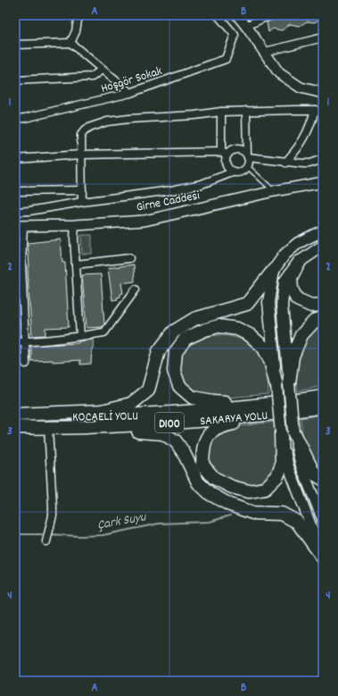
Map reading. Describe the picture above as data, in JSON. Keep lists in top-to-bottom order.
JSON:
{
  "streets": {
    "highway": ["KOCAELİ YOLU", "SAKARYA YOLU", "D100"],
    "street": ["Hoşgör Sokak", "Girne Caddesi"]
  },
  "water": ["Çark Suyu"],
  "grid": {
    "columns": ["A", "B"],
    "rows": [
      "1",
      "2",
      "3",
      "4"
    ]
  }
}
